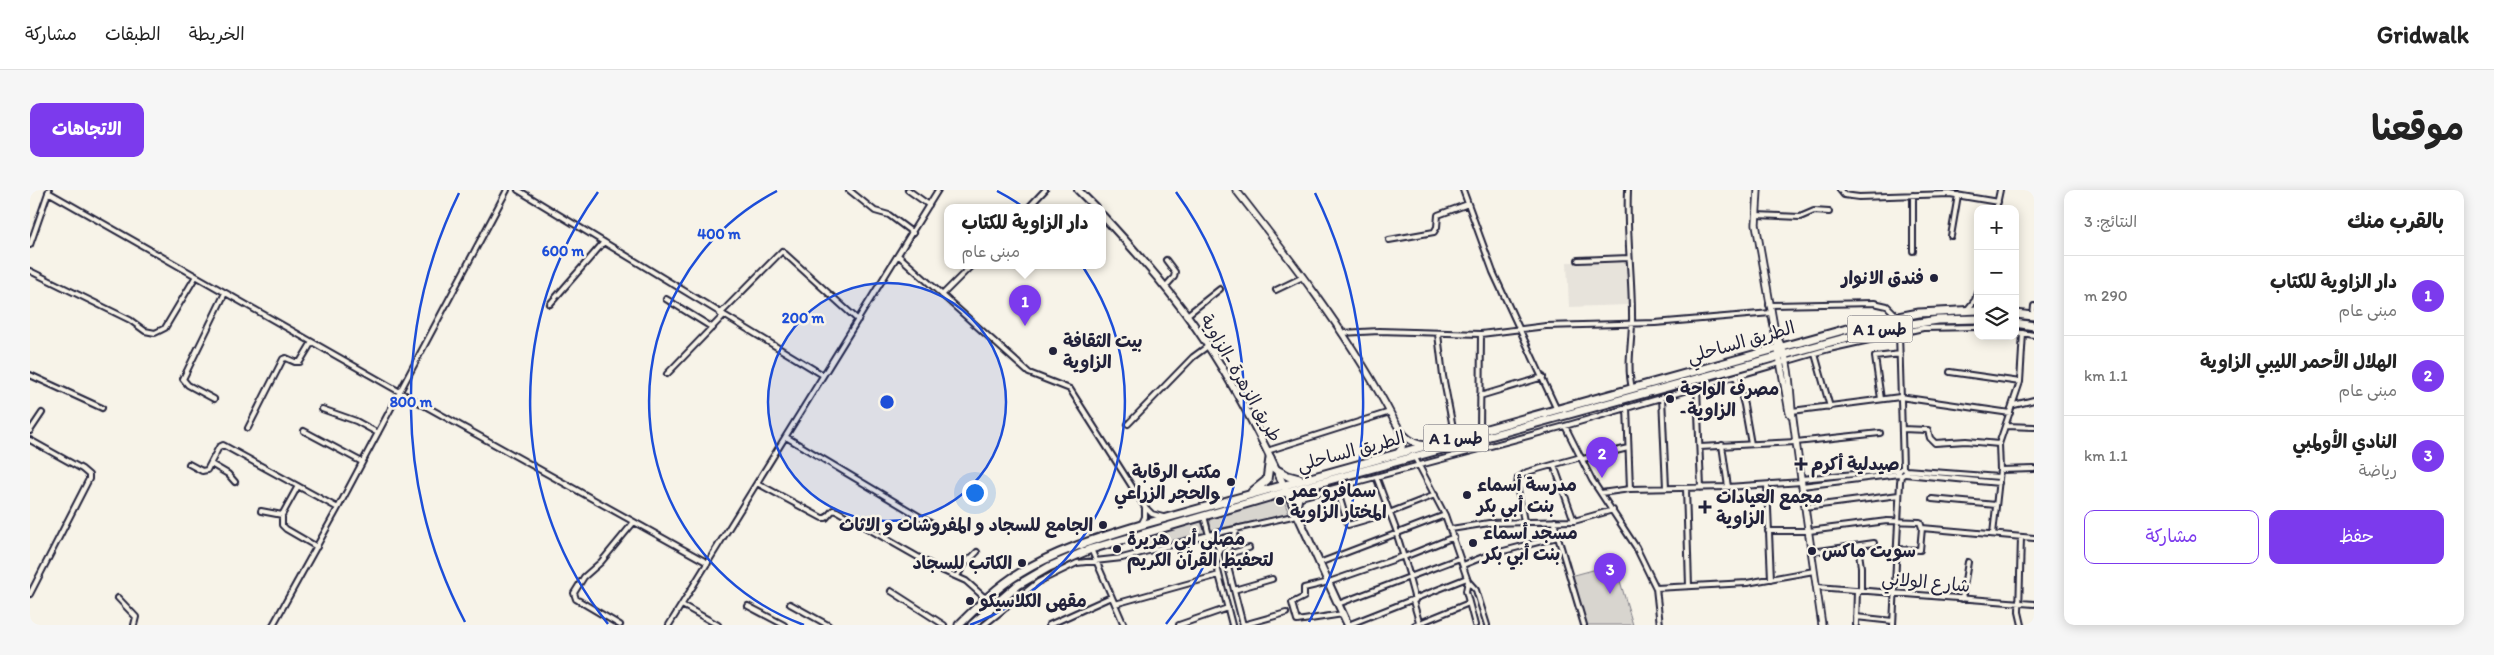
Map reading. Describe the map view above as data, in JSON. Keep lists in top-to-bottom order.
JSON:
{
  "streets": {
    "highway": ["A 1 طس", "الطريق الساحلي"],
    "main road": ["طريق الزهرة -الزاوية"],
    "street": ["شارع الولاني"]
  },
  "crossings": [
    ["الطريق الساحلي", "طريق الزهرة -الزاوية"]
  ],
  "places": {
    "other": [
      "فندق الانوار",
      "بيت الثقافة الزاوية",
      "مصرف الواحة -الزاوية",
      "مكتب الرقابة والحجر الزراعي",
      "مدرسة أسماء بنت أبي بكر",
      "سمافرو عمر المختار الزاوية",
      "الجامع للسجاد و المفروشات و الاثاث",
      "مسجد أسماء بنت أبي بكر",
      "مصلى أبي هريرة لتحفيظ القرآن الكريم",
      "سويت ماكس",
      "الكاتب للسجاد",
      "مقهى الكلاسيكو"
    ],
    "health": ["صيدلية أكرم", "مجمع العيادات الزاوية"]
  },
  "page": {
    "header": "Gridwalk",
    "nav": ["الخريطة", "الطبقات", "مشاركة"],
    "title": "موقعنا",
    "buttons": [
      "الاتجاهات",
      ["حفظ", "مشاركة"]
    ],
    "heading": ["بالقرب منك", "النتائج: 3"],
    "popup": ["دار الزاوية للكتاب", "مبنى عام"],
    "map_buttons": ["+", "−"],
    "list": [
      {
        "mark": "1",
        "name": "دار الزاوية للكتاب",
        "note": "مبنى عام",
        "value": "290 m"
      },
      {
        "mark": "2",
        "name": "الهلال الأحمر الليبي الزاوية",
        "note": "مبنى عام",
        "value": "1.1 km"
      },
      {
        "mark": "3",
        "name": "النادي الأولمبي",
        "note": "رياضة",
        "value": "1.1 km"
      }
    ],
    "pins": ["1", "2", "3"]
  },
  "rings": [
    "400 m",
    "600 m",
    "200 m",
    "800 m"
  ]
}
